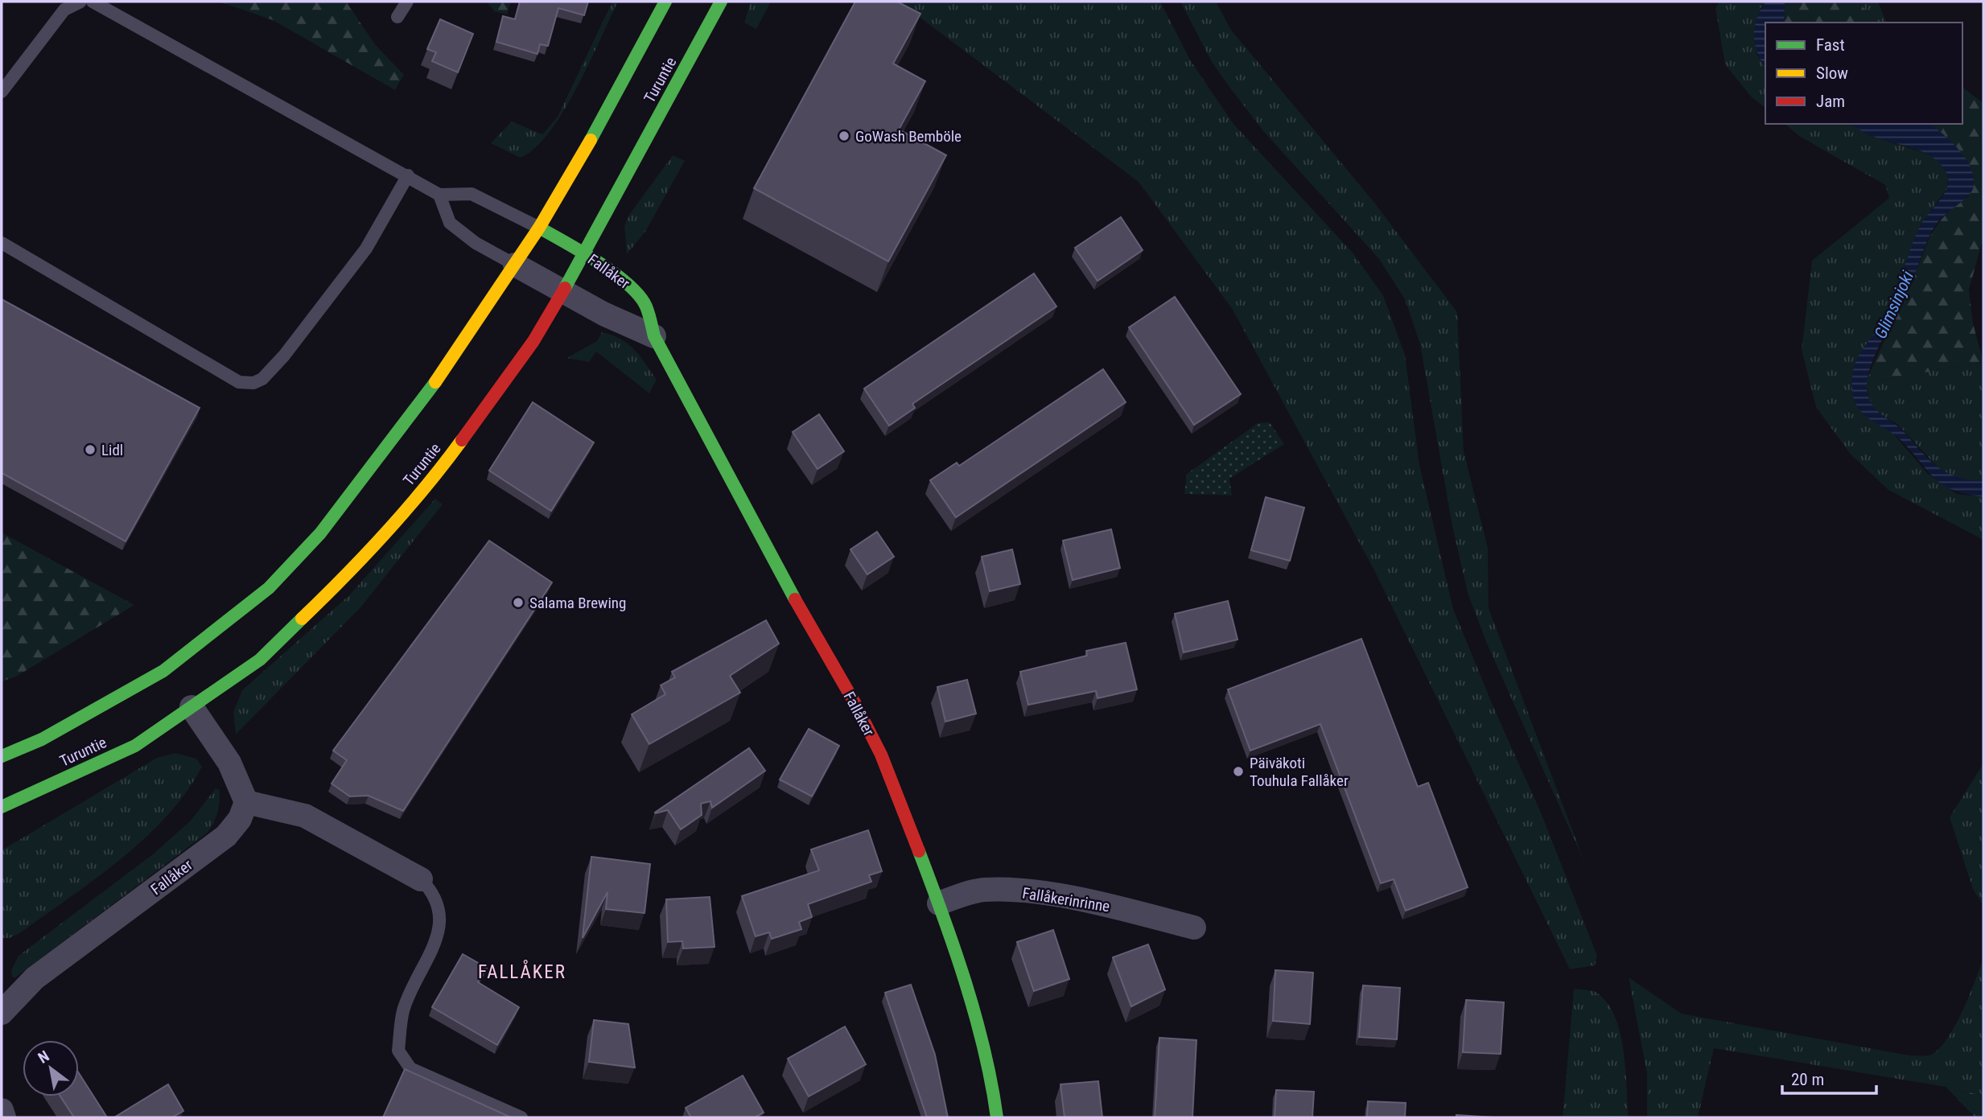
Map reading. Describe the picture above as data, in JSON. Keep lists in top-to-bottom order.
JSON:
{
  "streets": {
    "main road": ["Turuntie", "Fallåker"],
    "street": ["Fallåkerinrinne"]
  },
  "crossings": [
    ["Turuntie", "Fallåker"],
    ["Fallåker", "Fallåkerinrinne"]
  ],
  "districts": ["FALLÅKER"],
  "water": ["Glimsinjoki"],
  "places": [
    "GoWash Bemböle",
    "Lidl",
    "Salama Brewing",
    "Päiväkoti Touhula Fallåker"
  ],
  "legend": ["Fast", "Slow", "Jam"],
  "scale_bar": "20 m",
  "north": "top left"
}
